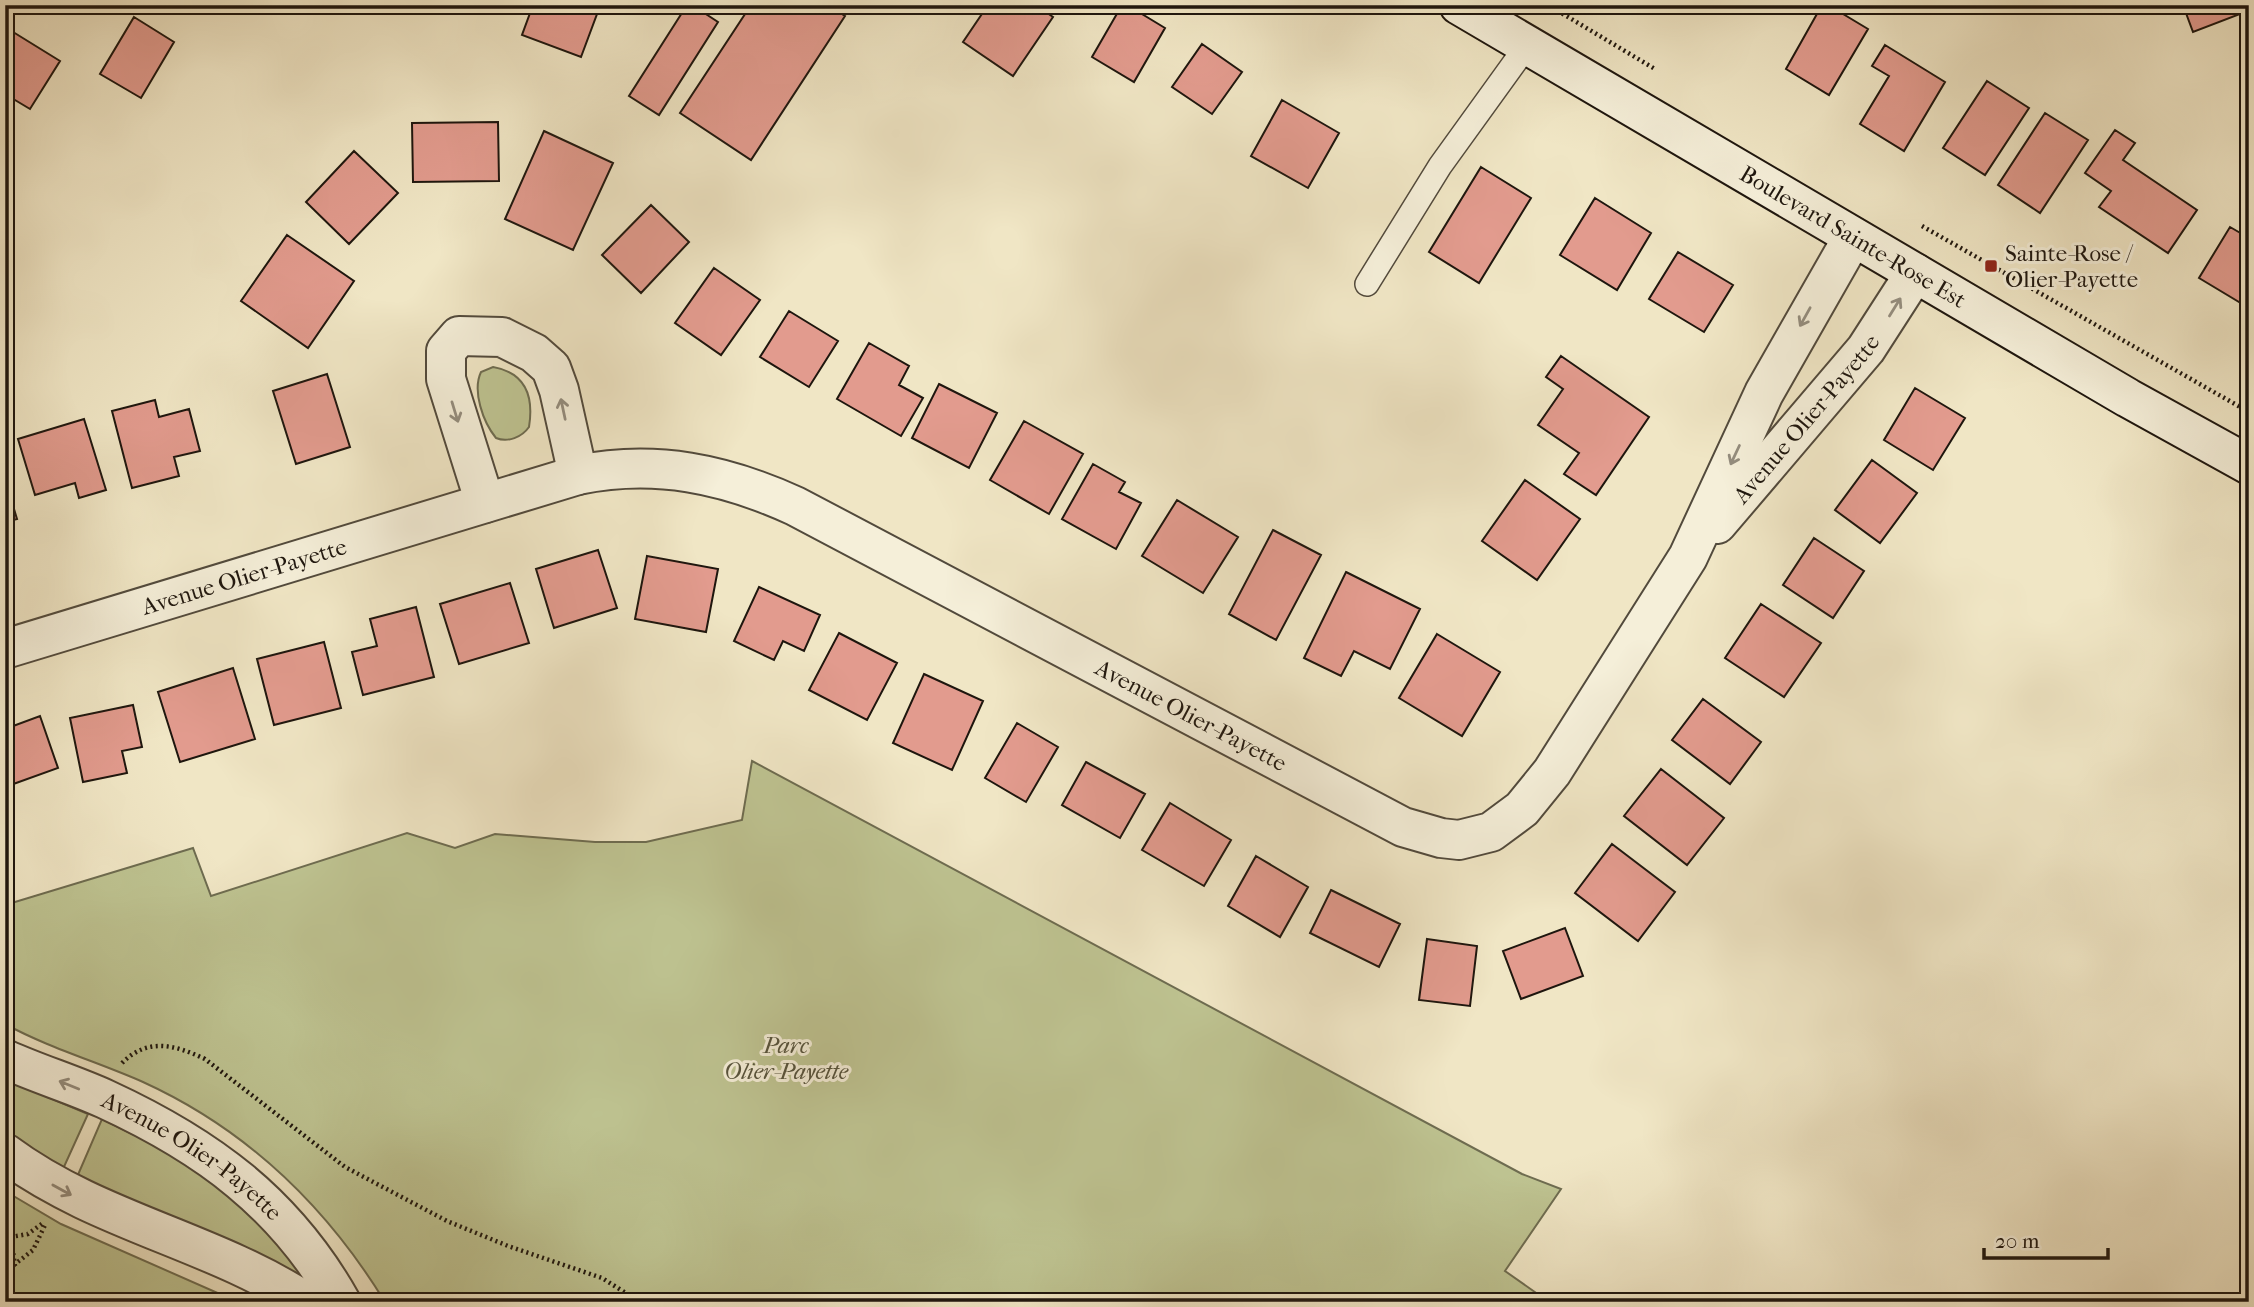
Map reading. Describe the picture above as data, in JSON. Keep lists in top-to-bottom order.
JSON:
{
  "streets": {
    "street": ["Boulevard Sainte-Rose Est", "Avenue Olier-Payette"]
  },
  "crossings": [
    ["Boulevard Sainte-Rose Est", "Avenue Olier-Payette"]
  ],
  "parks": ["Parc Olier-Payette"],
  "places": {
    "transit": ["Sainte-Rose / Olier-Payette"]
  },
  "scale_bar": "20 m"
}
